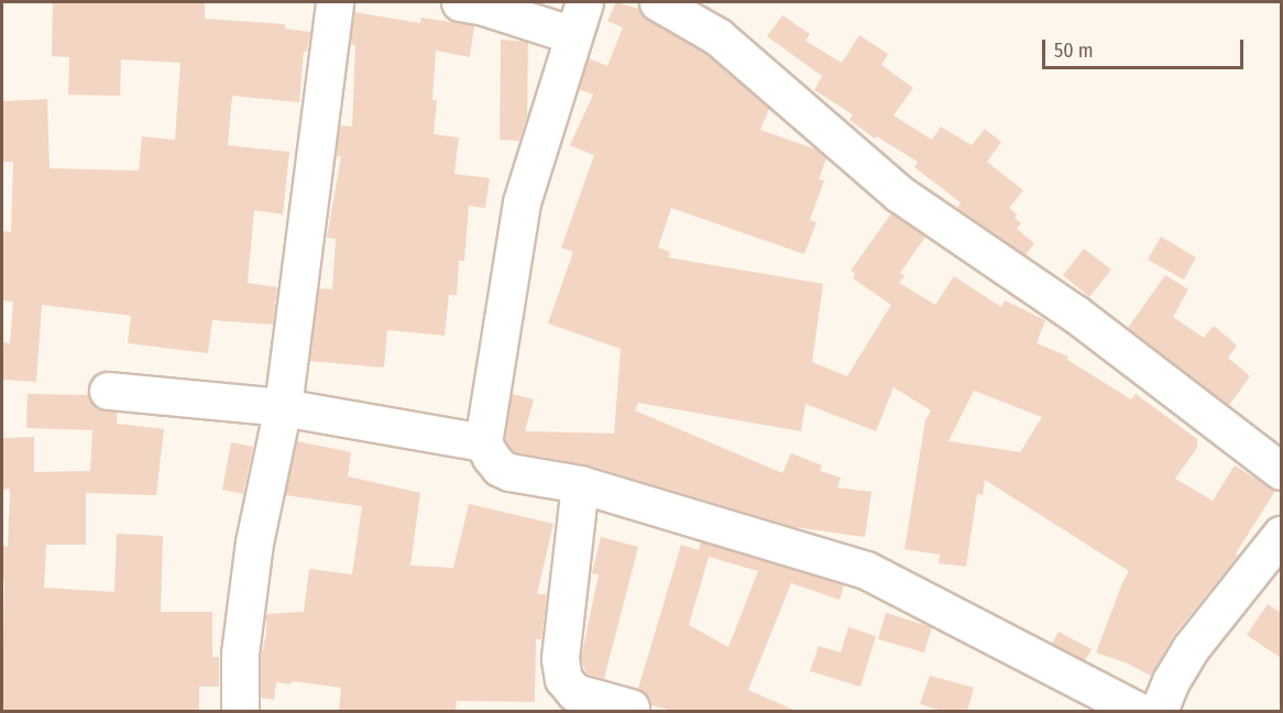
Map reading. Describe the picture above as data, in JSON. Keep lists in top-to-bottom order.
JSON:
{
  "scale_bar": "50 m"
}
